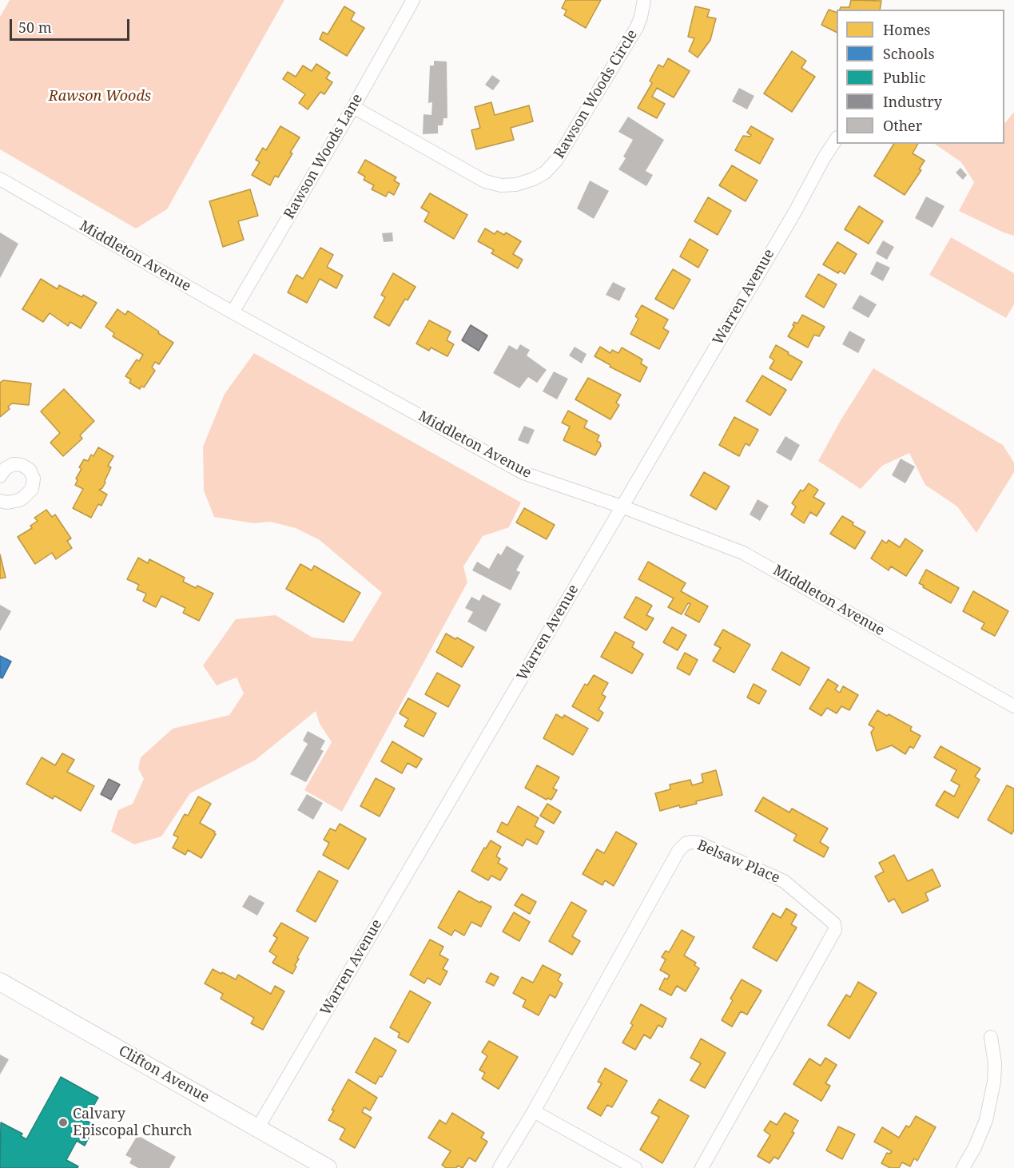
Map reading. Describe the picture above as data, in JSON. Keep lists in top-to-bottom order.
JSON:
{
  "streets": {
    "main road": ["Clifton Avenue"],
    "street": [
      "Rawson Woods Circle",
      "Rawson Woods Lane",
      "Middleton Avenue",
      "Warren Avenue",
      "Belsaw Place"
    ]
  },
  "crossings": [
    ["Rawson Woods Circle", "Rawson Woods Lane"],
    ["Rawson Woods Lane", "Middleton Avenue"],
    ["Middleton Avenue", "Warren Avenue"],
    ["Warren Avenue", "Clifton Avenue"]
  ],
  "parks": ["Rawson Woods"],
  "places": ["Calvary Episcopal Church"],
  "legend": [
    "Homes",
    "Schools",
    "Public",
    "Industry",
    "Other"
  ],
  "scale_bar": "50 m"
}
